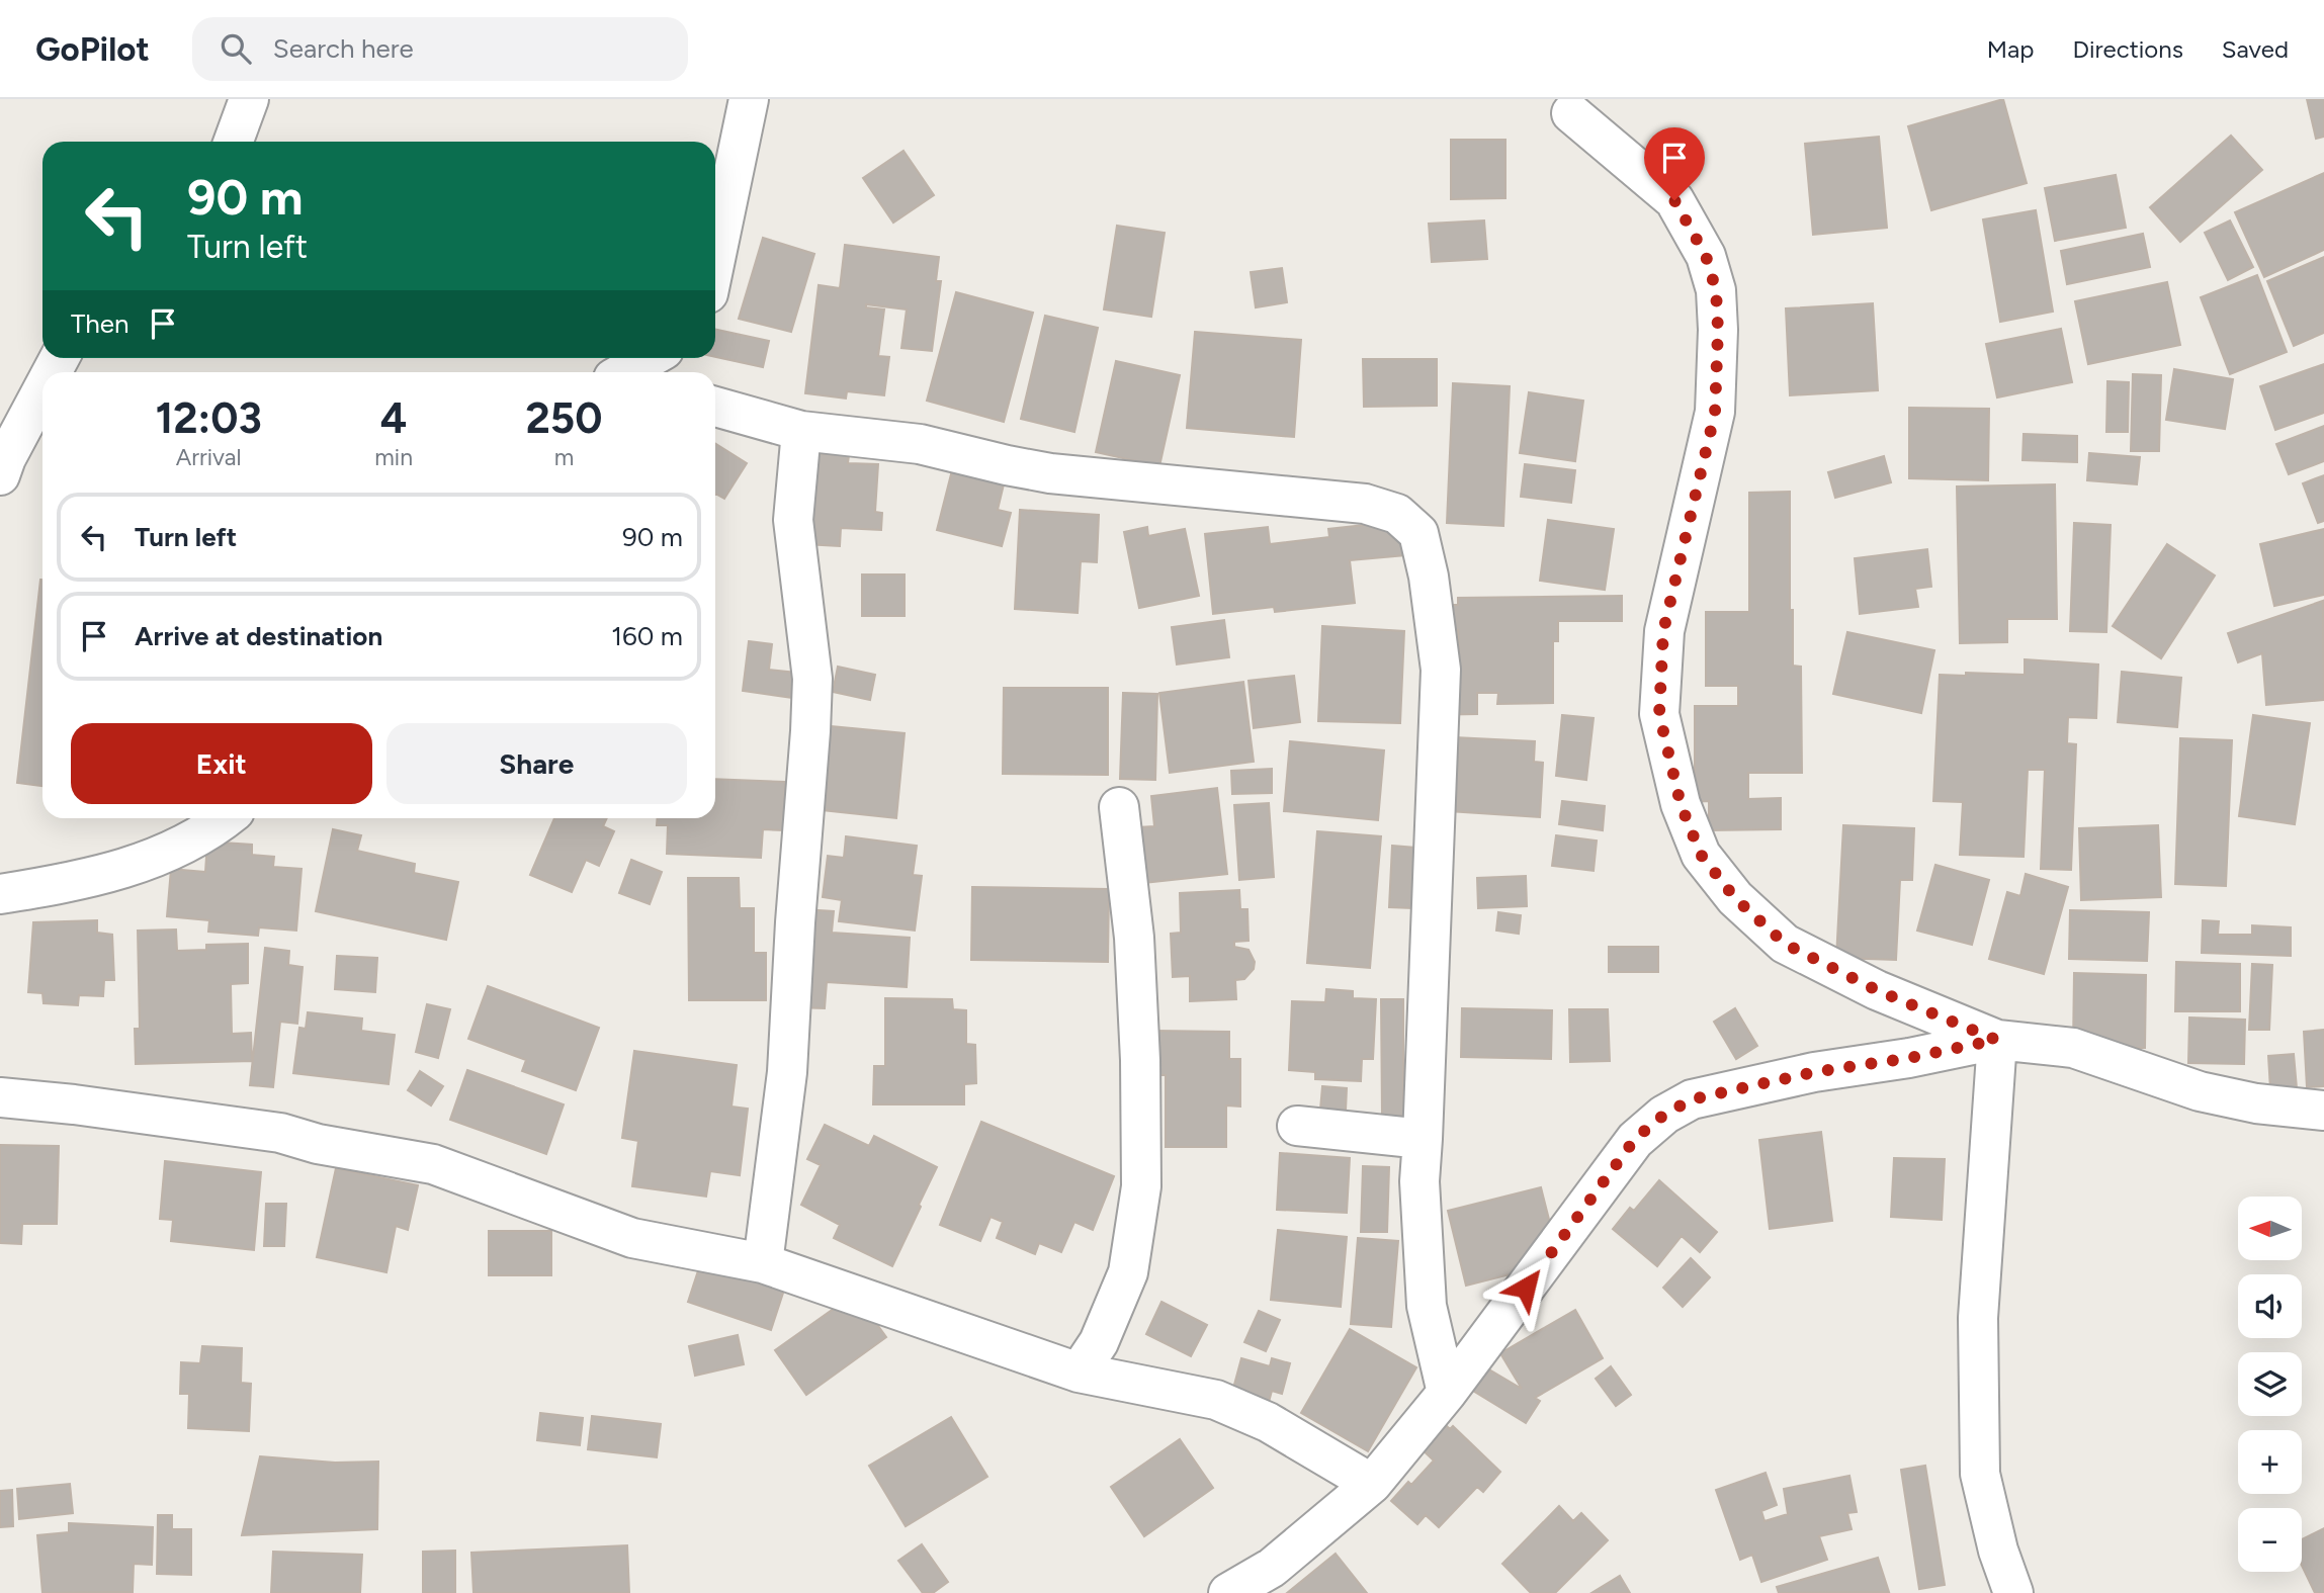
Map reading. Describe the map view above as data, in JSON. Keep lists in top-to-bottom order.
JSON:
{
  "north": "left",
  "page": {
    "header": "GoPilot",
    "search": "Search here",
    "nav": ["Map", "Directions", "Saved"],
    "turn": ["90 m", "Turn left"],
    "then": "Then",
    "eta": [
      "12:03",
      "Arrival",
      "4",
      "min",
      "250",
      "m"
    ],
    "list": [
      {
        "name": "Turn left",
        "value": "90 m"
      },
      {
        "name": "Arrive at destination",
        "value": "160 m"
      }
    ],
    "buttons": ["Exit", "Share"],
    "map_buttons": ["+", "−"]
  }
}
